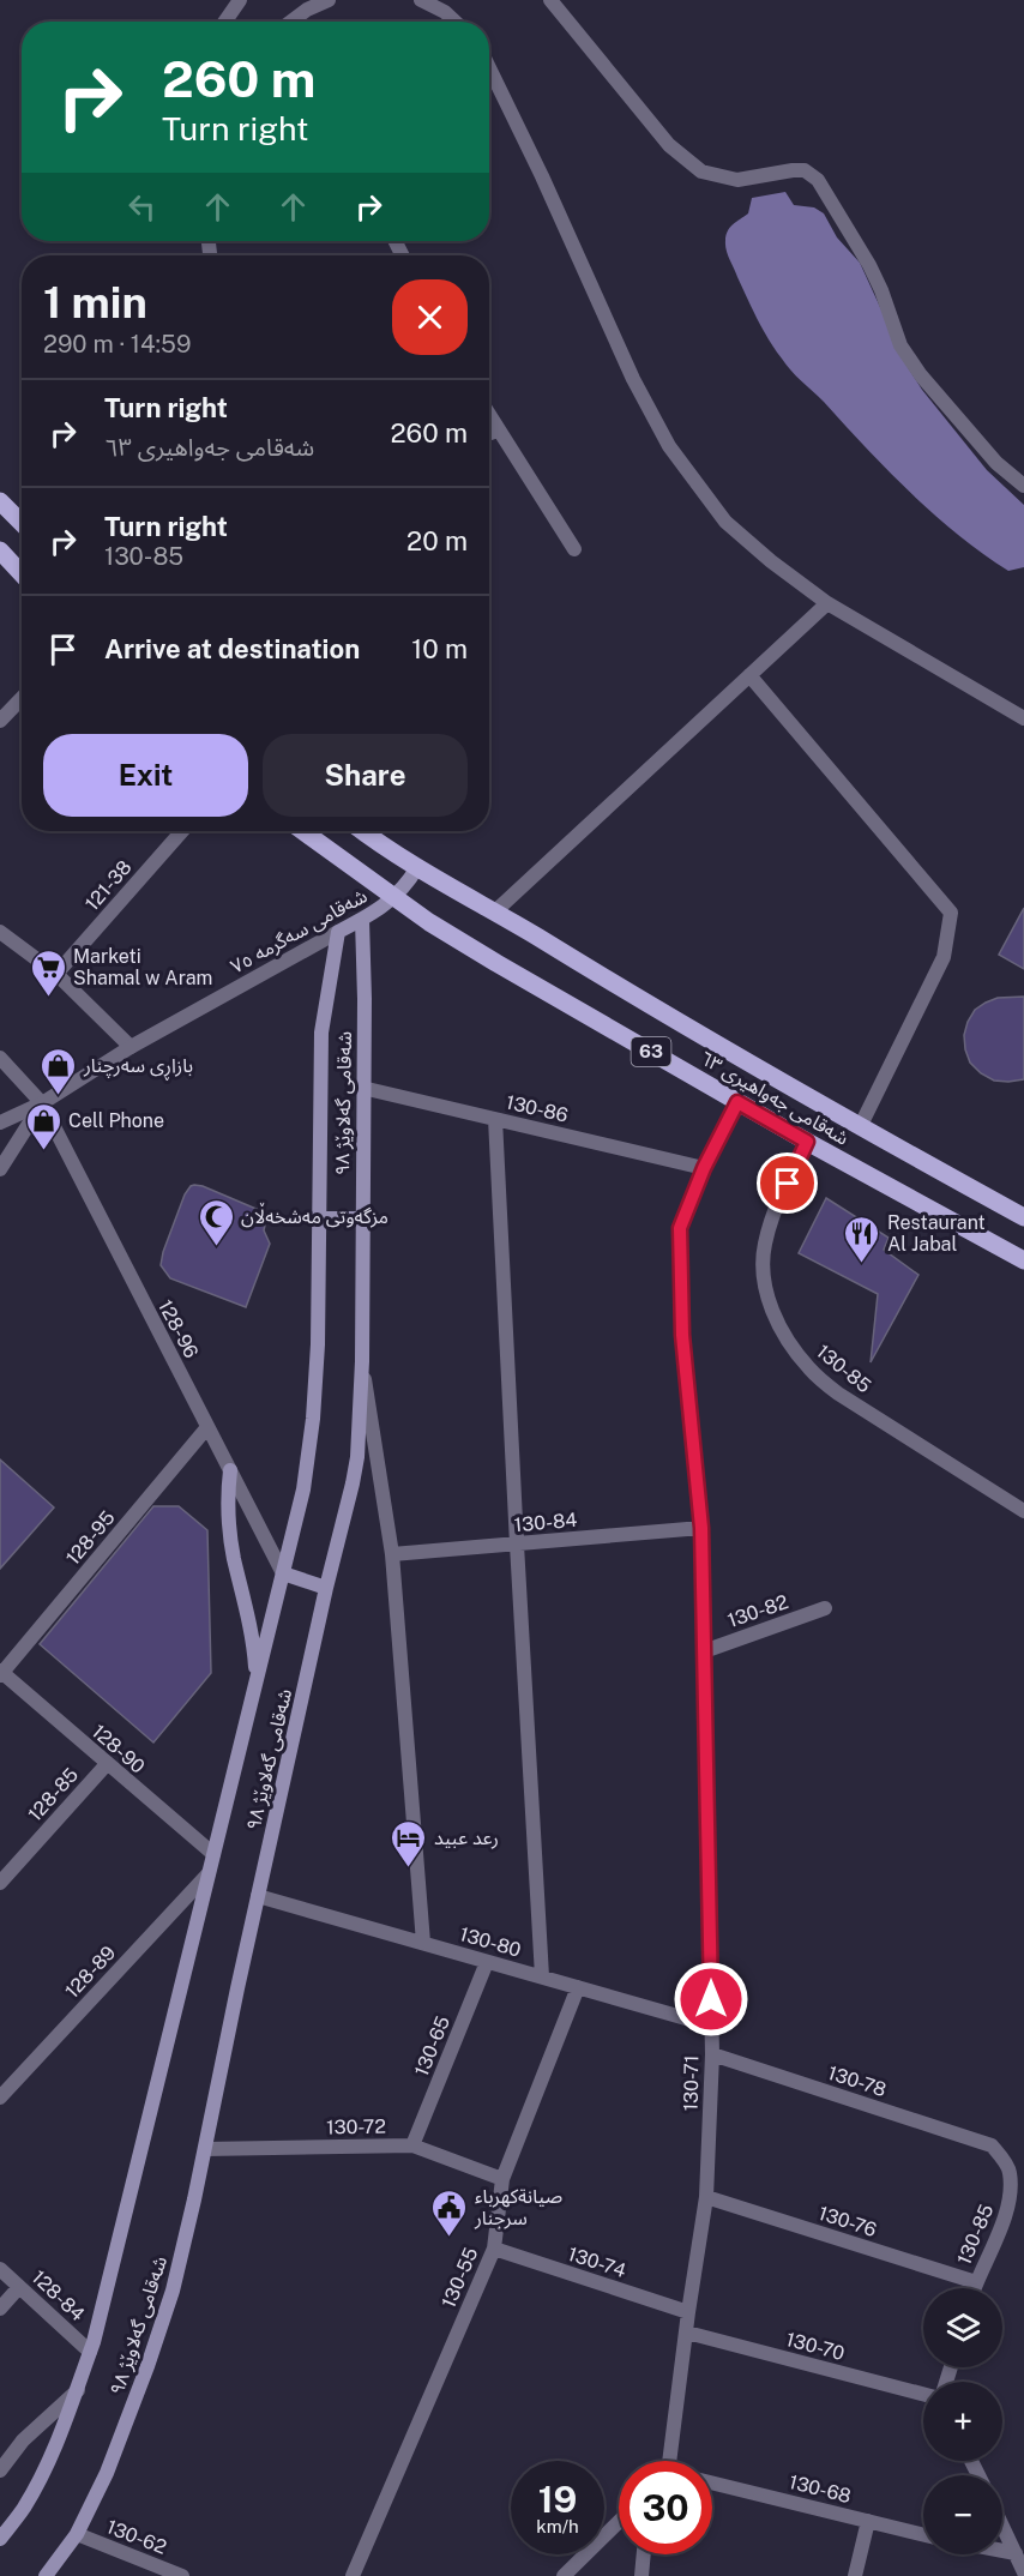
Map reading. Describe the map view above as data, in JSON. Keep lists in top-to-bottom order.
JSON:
{
  "streets": {
    "main road": [
      "شەقامی سەگرمە ٧٥",
      "63",
      "شەقامی جەواهیری ٦٣",
      "شەقامی گەلاوێژ ٩٨"
    ],
    "street": [
      "121-38",
      "130-86",
      "128-96",
      "130-85",
      "130-84",
      "128-95",
      "130-82",
      "128-90",
      "128-85",
      "130-80",
      "128-89",
      "130-65",
      "130-78",
      "130-71",
      "130-72",
      "130-76",
      "130-74",
      "130-55",
      "128-84",
      "130-70",
      "130-68",
      "130-62"
    ]
  },
  "crossings": [
    ["شەقامی سەگرمە ٧٥", "شەقامی جەواهیری ٦٣"],
    ["شەقامی سەگرمە ٧٥", "شەقامی گەلاوێژ ٩٨"],
    ["شەقامی سەگرمە ٧٥", "128-96"],
    ["شەقامی جەواهیری ٦٣", "130-85"],
    ["شەقامی جەواهیری ٦٣", "130-71"],
    ["شەقامی گەلاوێژ ٩٨", "130-86"],
    ["شەقامی گەلاوێژ ٩٨", "128-96"],
    ["شەقامی گەلاوێژ ٩٨", "128-90"],
    ["شەقامی گەلاوێژ ٩٨", "130-80"],
    ["شەقامی گەلاوێژ ٩٨", "128-89"],
    ["شەقامی گەلاوێژ ٩٨", "130-72"],
    ["شەقامی گەلاوێژ ٩٨", "128-84"],
    ["شەقامی گەلاوێژ ٩٨", "130-62"],
    ["130-86", "130-71"],
    ["128-96", "128-95"],
    ["130-85", "130-78"],
    ["130-85", "130-76"],
    ["130-84", "130-71"],
    ["128-95", "128-90"],
    ["130-82", "130-71"],
    ["128-90", "128-85"],
    ["130-80", "130-65"],
    ["130-80", "130-71"],
    ["130-80", "130-55"],
    ["130-65", "130-72"],
    ["130-78", "130-71"],
    ["130-71", "130-76"],
    ["130-71", "130-74"],
    ["130-71", "130-70"],
    ["130-72", "130-55"],
    ["130-74", "130-55"]
  ],
  "places": {
    "supermarket": ["Marketi Shamal w Aram"],
    "shop": ["بازاڕی سەرچنار", "Cell Phone"],
    "mosque": ["مزگەوتی مەشخەڵان"],
    "restaurant": ["Restaurant Al Jabal"],
    "hotel": ["رعد عبيد"],
    "public building": ["صيانةكهرباء سرجنار"]
  },
  "page": {
    "turn": ["260 m", "Turn right"],
    "heading": ["1 min", "290 m · 14:59"],
    "list": [
      {
        "name": "Turn right",
        "note": "شەقامی جەواهیری ٦٣",
        "value": "260 m"
      },
      {
        "name": "Turn right",
        "note": "130-85",
        "value": "20 m"
      },
      {
        "name": "Arrive at destination",
        "value": "10 m"
      }
    ],
    "buttons": ["Exit", "Share"],
    "map_buttons": ["+", "−"],
    "speed": "19 km/h",
    "limit": "30"
  }
}
